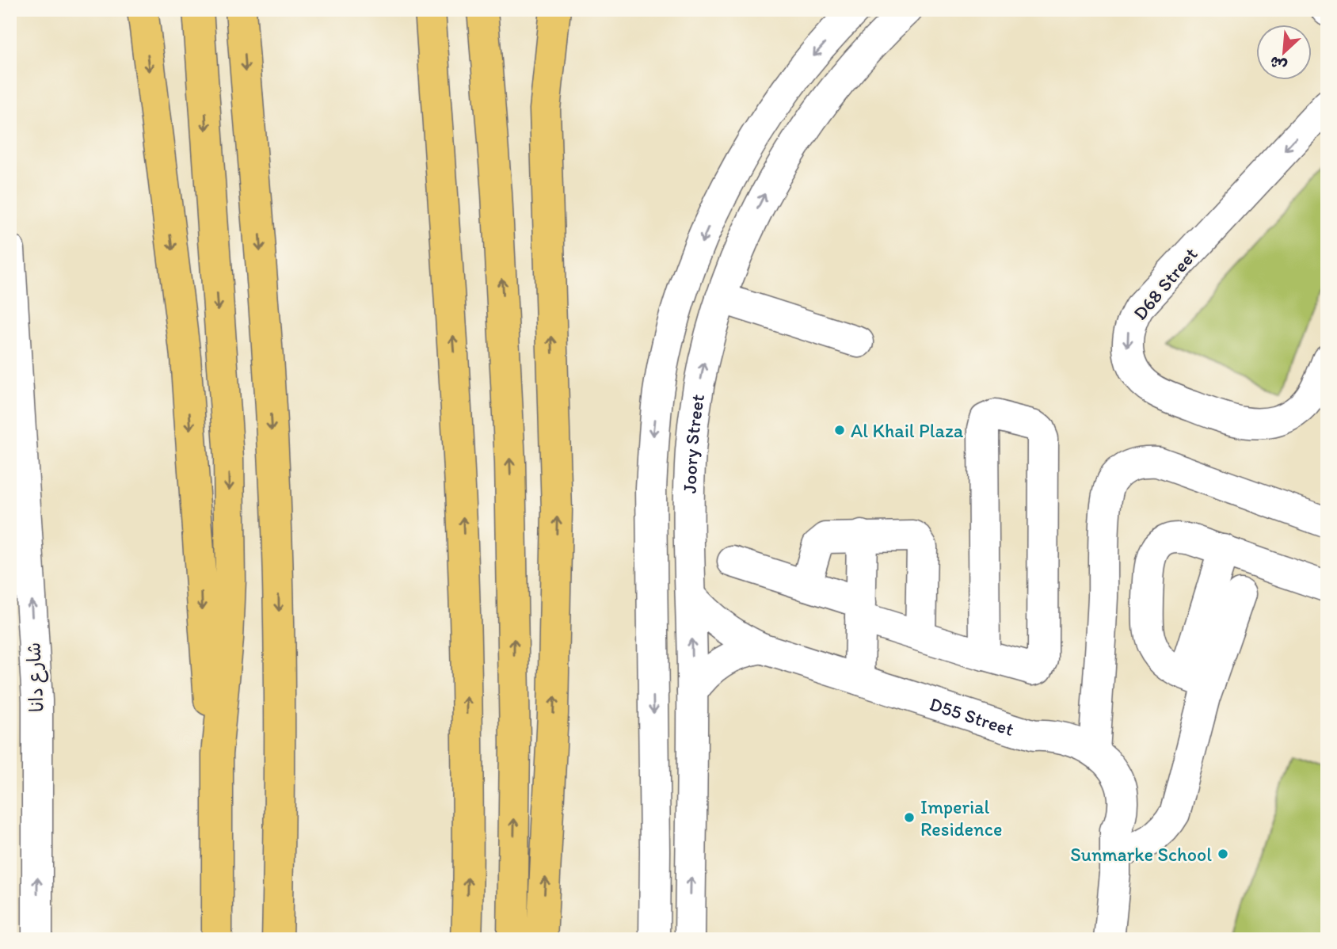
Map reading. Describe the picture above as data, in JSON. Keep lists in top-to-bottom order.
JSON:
{
  "streets": {
    "street": [
      "D68 Street",
      "Joory Street",
      "شارع دانا",
      "D55 Street"
    ]
  },
  "crossings": [
    ["Joory Street", "D55 Street"]
  ],
  "one_way": ["شارع دانا"],
  "places": ["Al Khail Plaza", "Imperial Residence", "Sunmarke School"],
  "north": "bottom left"
}
